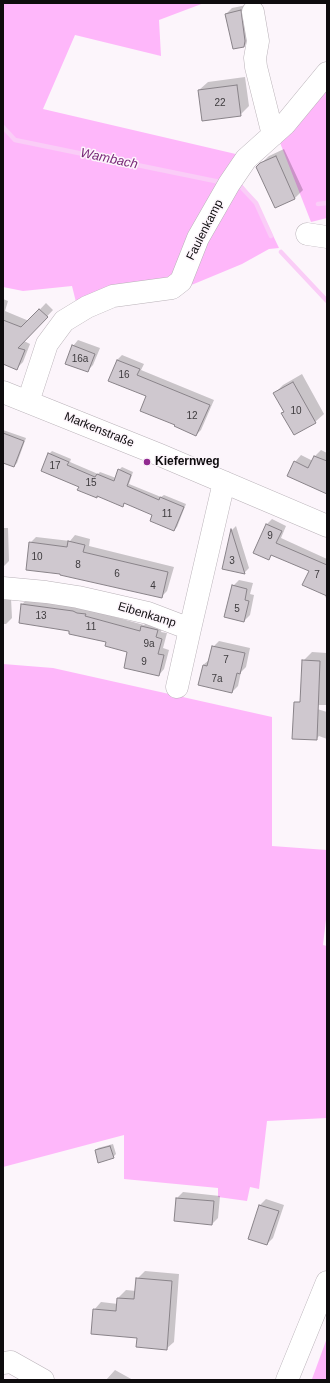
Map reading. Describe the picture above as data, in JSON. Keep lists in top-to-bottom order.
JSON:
{
  "streets": {
    "street": ["Faulenkamp", "Markenstraße", "Eibenkamp"]
  },
  "crossings": [
    ["Faulenkamp", "Markenstraße"],
    ["Markenstraße", "Eibenkamp"]
  ],
  "water": ["Wambach"],
  "places": ["Kiefernweg"],
  "house_numbers": [
    "22",
    "16a",
    "16",
    "10",
    "12",
    "17",
    "15",
    "11",
    "9",
    "10",
    "3",
    "8",
    "6",
    "7",
    "4",
    "5",
    "13",
    "11",
    "9a",
    "7",
    "9",
    "7a"
  ]
}
